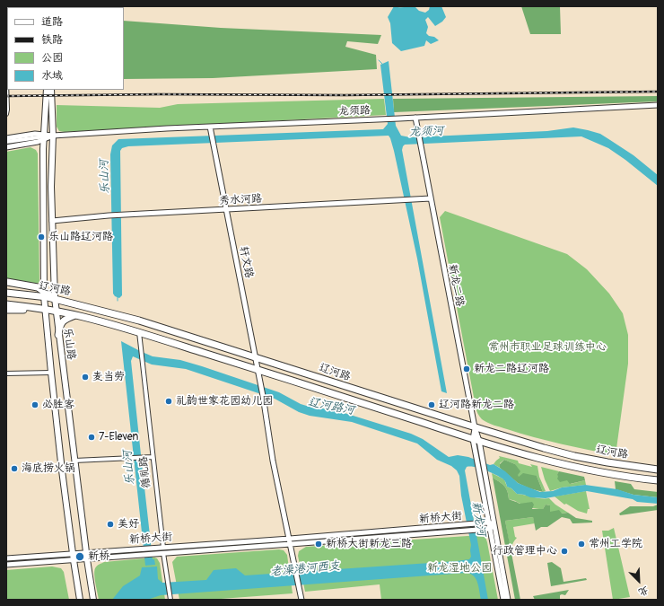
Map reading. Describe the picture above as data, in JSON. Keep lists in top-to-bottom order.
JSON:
{
  "streets": {
    "main road": ["辽河路", "乐山路"],
    "street": [
      "龙须路",
      "秀水河路",
      "轩文路",
      "新龙二路",
      "循礼路",
      "新桥大街"
    ]
  },
  "crossings": [
    ["龙须路", "轩文路"],
    ["龙须路", "新龙二路"],
    ["龙须路", "乐山路"],
    ["秀水河路", "轩文路"],
    ["秀水河路", "新龙二路"],
    ["秀水河路", "乐山路"],
    ["轩文路", "辽河路"],
    ["轩文路", "新桥大街"],
    ["新龙二路", "辽河路"],
    ["辽河路", "乐山路"],
    ["辽河路", "循礼路"],
    ["乐山路", "新桥大街"],
    ["循礼路", "新桥大街"]
  ],
  "water": [
    "龙须河",
    "乐山河",
    "辽河路河",
    "新龙河",
    "老澡港河西支"
  ],
  "parks": ["常州市职业足球训练中心", "新龙湿地公园"],
  "places": [
    "乐山路辽河路",
    "新龙二路辽河路",
    "麦当劳",
    "礼韵世家花园幼儿园",
    "必胜客",
    "辽河路新龙二路",
    "7-Eleven",
    "海底捞火锅",
    "美好",
    "新桥大街新龙三路",
    "常州工学院",
    "行政管理中心",
    "新桥"
  ],
  "legend": [
    "道路",
    "铁路",
    "公园",
    "水域"
  ],
  "north": "bottom right"
}
